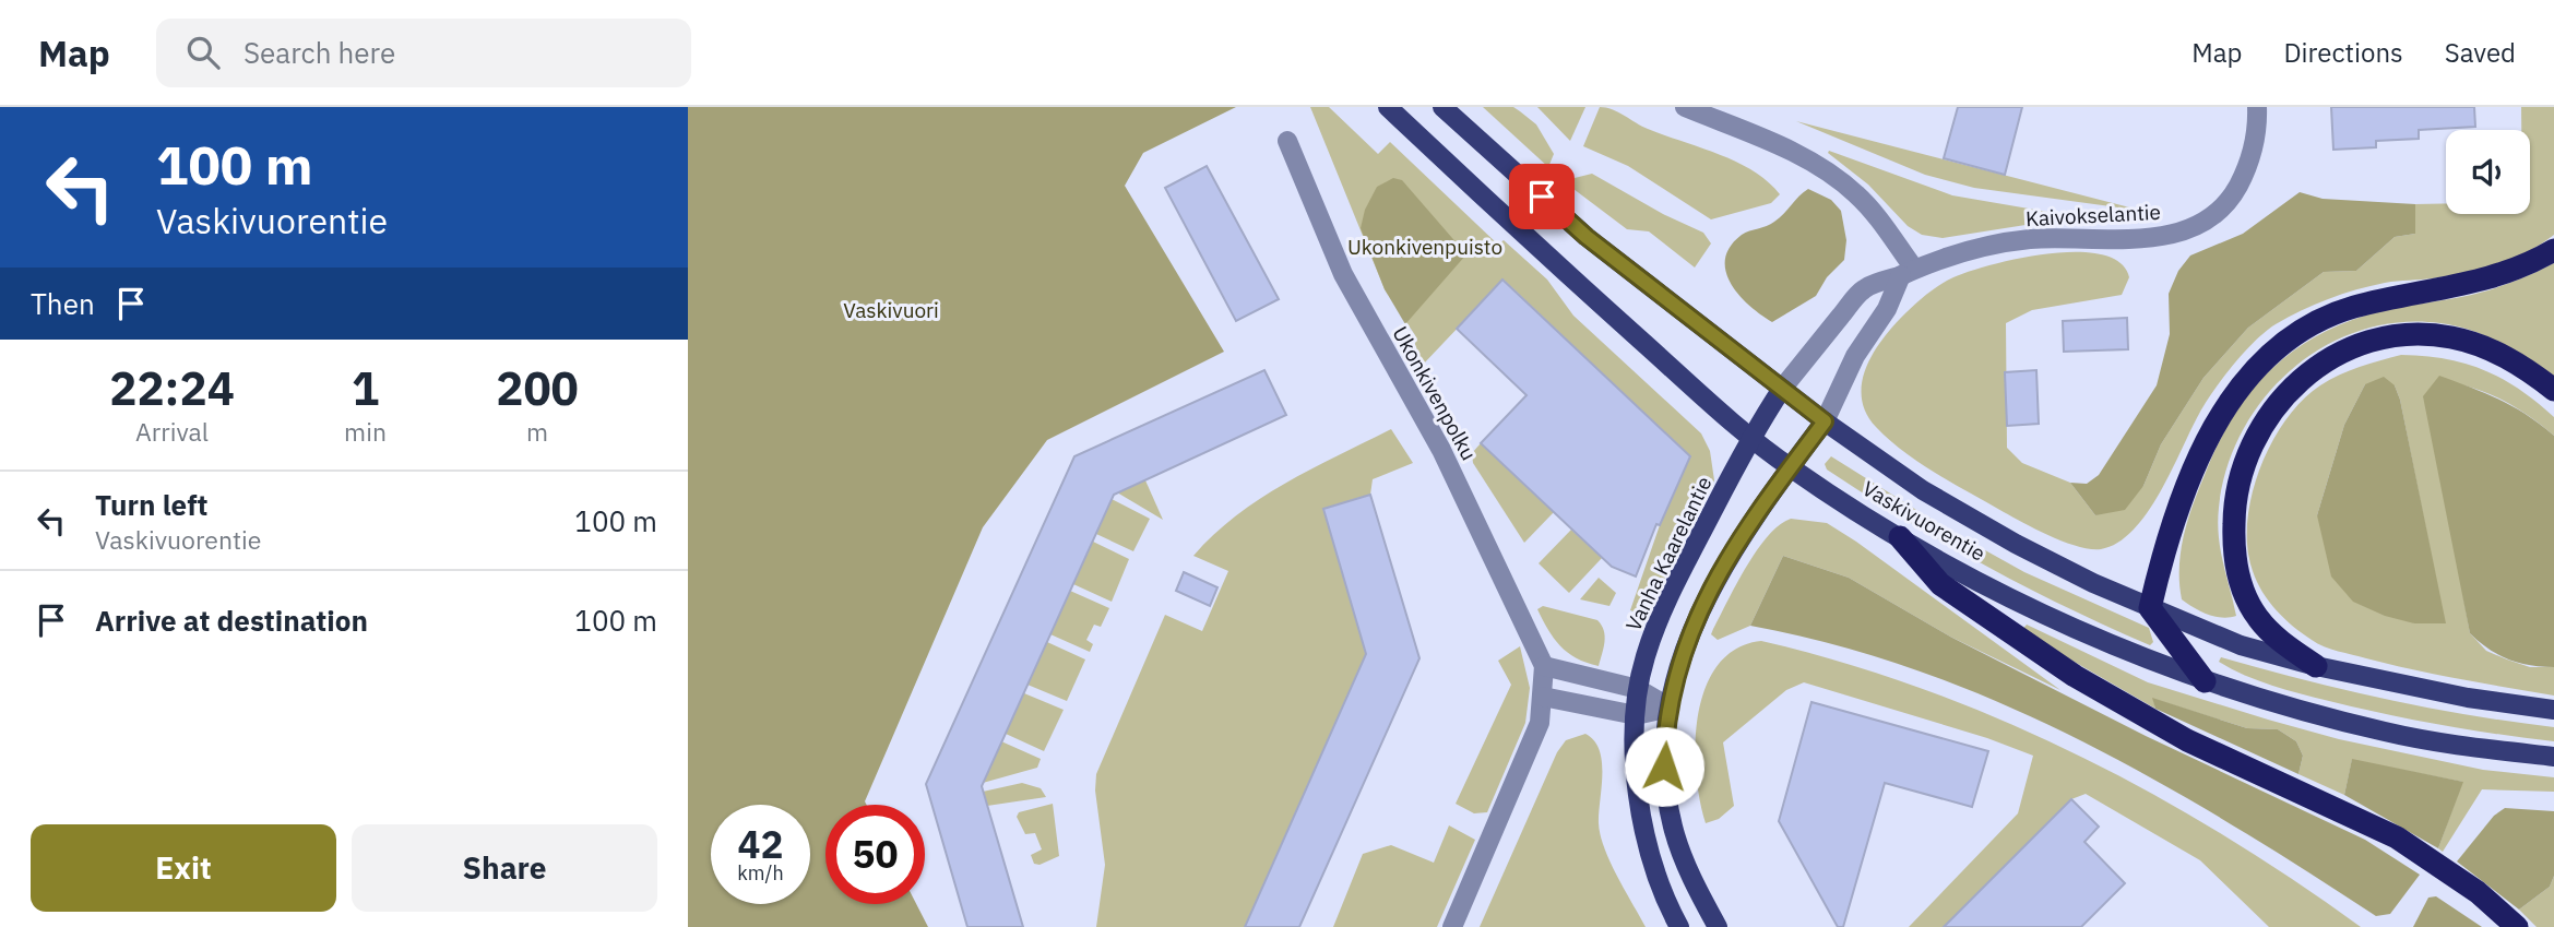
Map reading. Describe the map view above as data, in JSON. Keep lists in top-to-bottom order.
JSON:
{
  "streets": {
    "main road": ["Vaskivuorentie", "Vanha Kaarelantie"],
    "street": ["Kaivokselantie", "Ukonkivenpolku"]
  },
  "crossings": [
    ["Kaivokselantie", "Vaskivuorentie"],
    ["Kaivokselantie", "Vanha Kaarelantie"],
    ["Vaskivuorentie", "Vanha Kaarelantie"]
  ],
  "parks": ["Ukonkivenpuisto", "Vaskivuori"],
  "page": {
    "header": "Map",
    "search": "Search here",
    "nav": ["Map", "Directions", "Saved"],
    "turn": ["100 m", "Vaskivuorentie"],
    "then": "Then",
    "eta": [
      "22:24",
      "Arrival",
      "1",
      "min",
      "200",
      "m"
    ],
    "list": [
      {
        "name": "Turn left",
        "note": "Vaskivuorentie",
        "value": "100 m"
      },
      {
        "name": "Arrive at destination",
        "value": "100 m"
      }
    ],
    "speed": "42 km/h",
    "limit": "50",
    "buttons": ["Exit", "Share"]
  }
}
